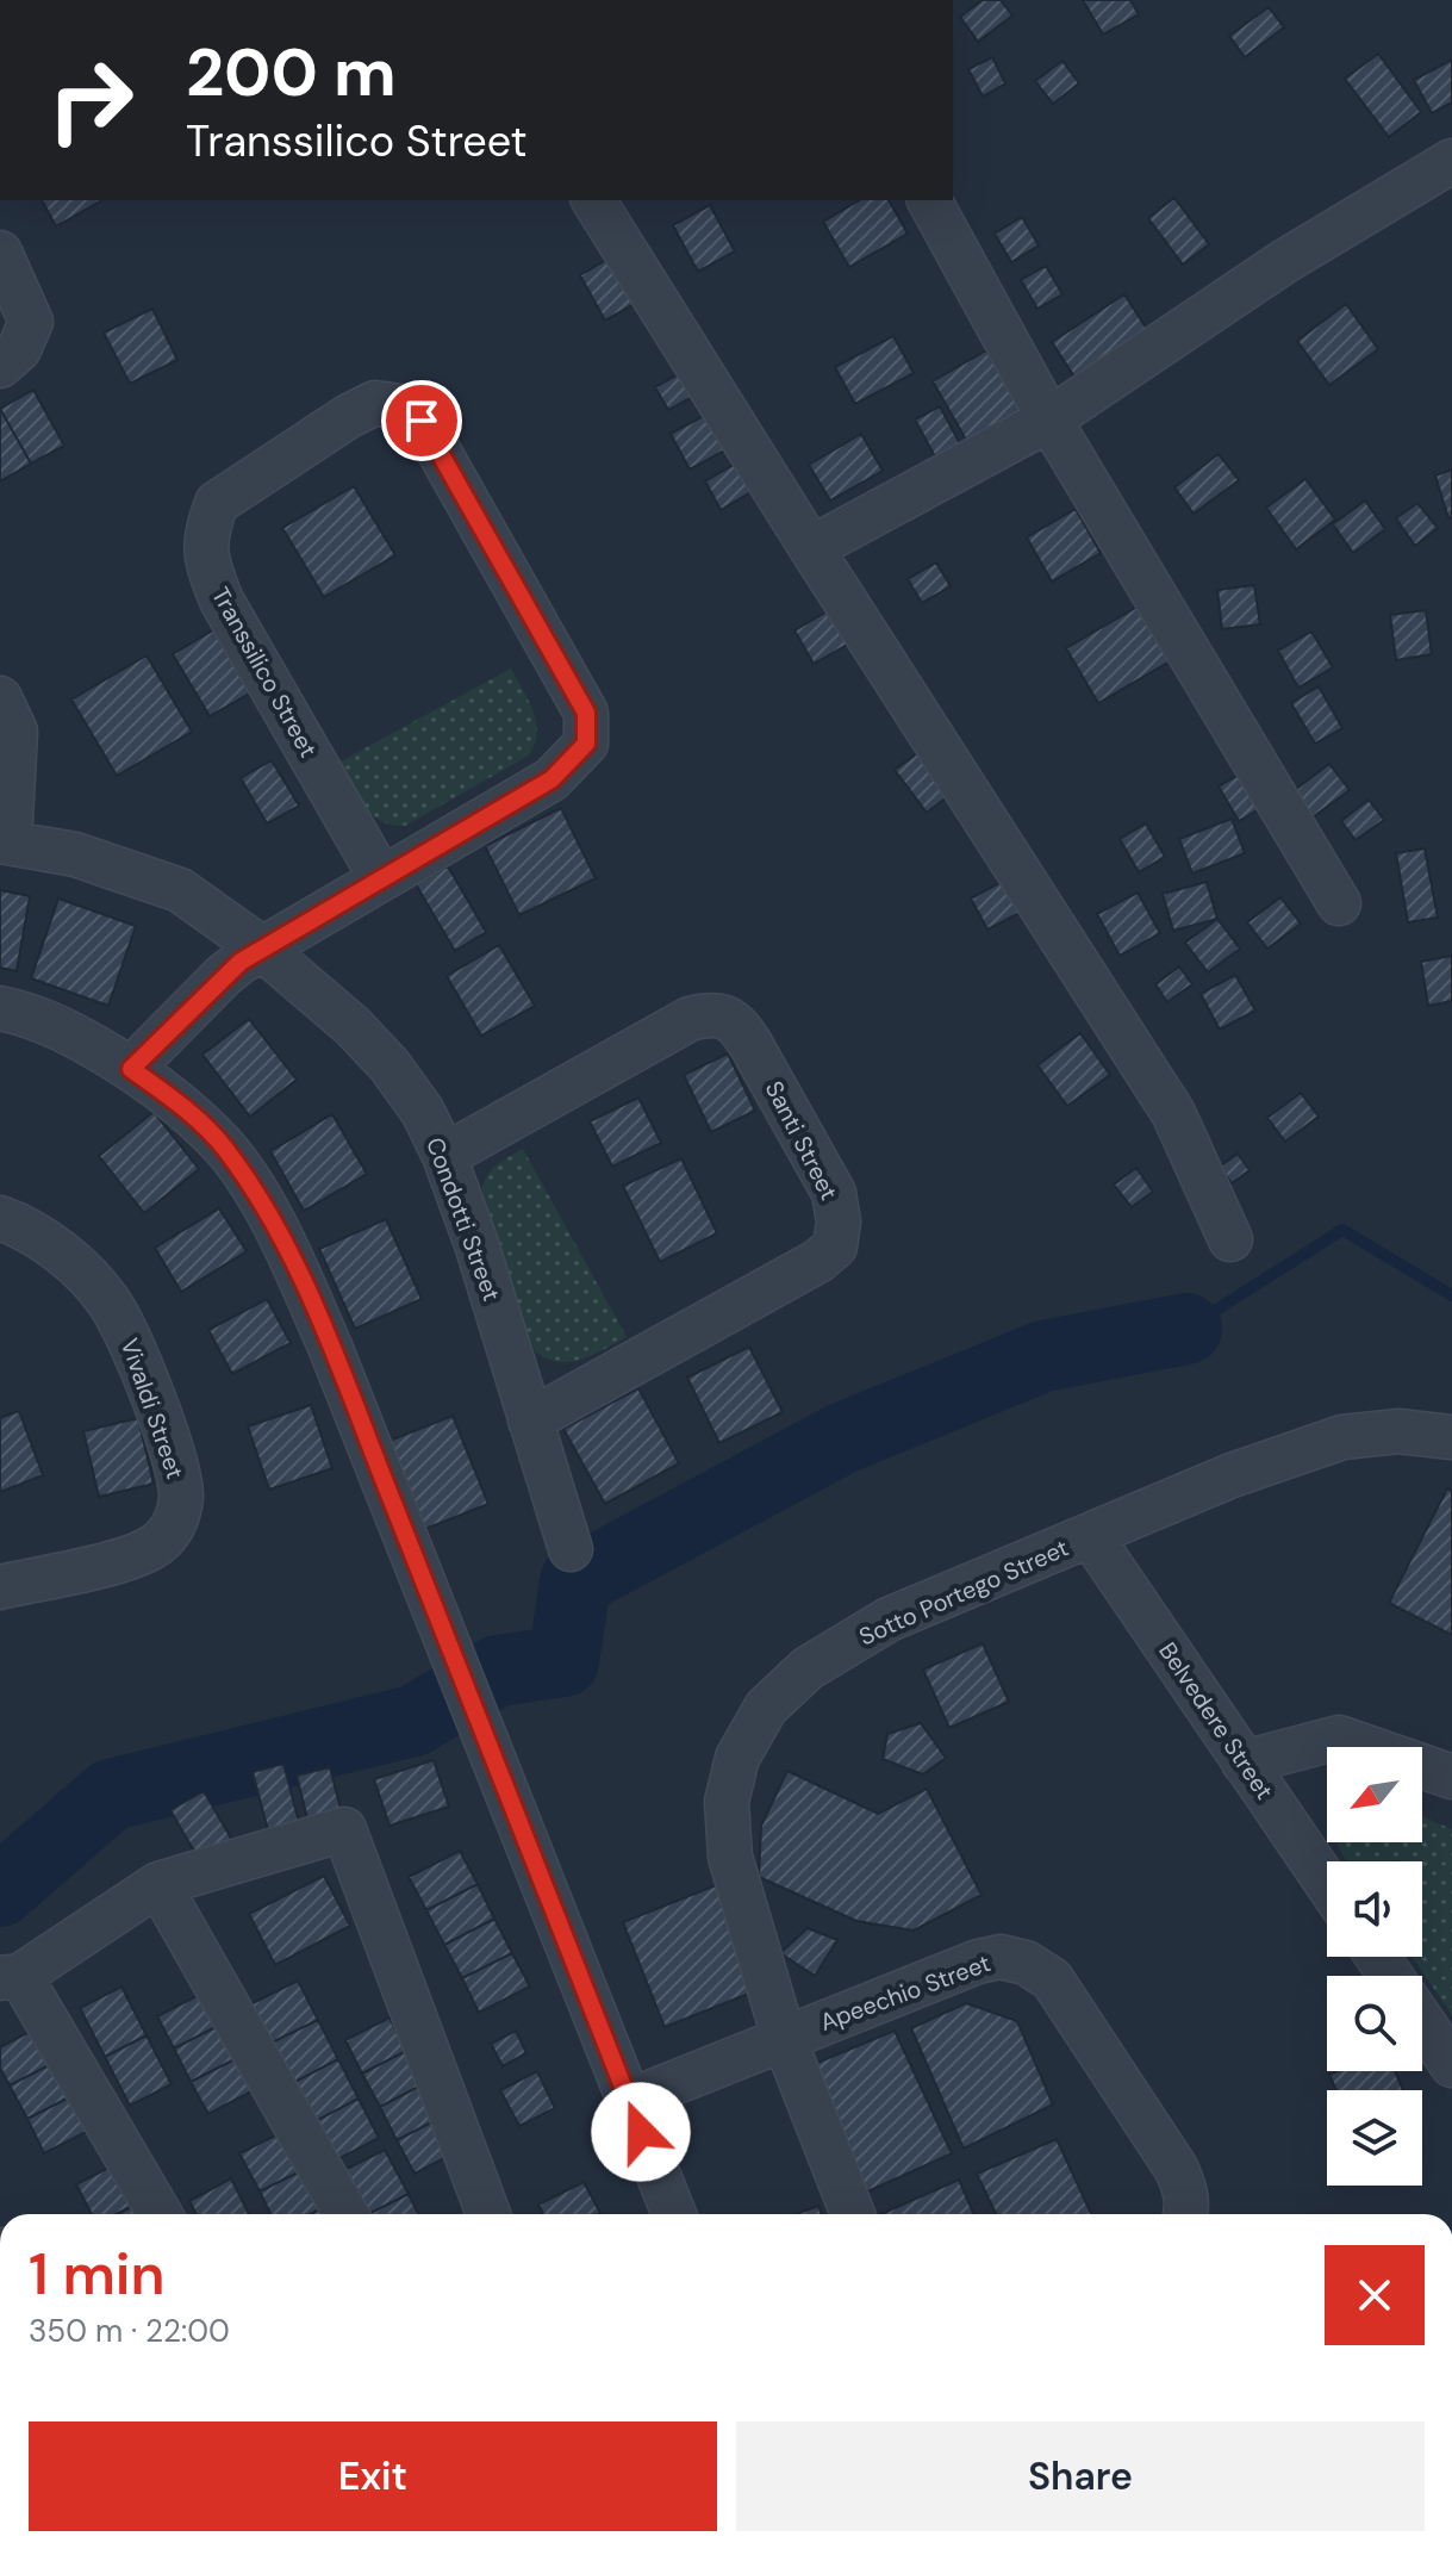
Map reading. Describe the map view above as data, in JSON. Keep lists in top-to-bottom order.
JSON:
{
  "streets": {
    "street": [
      "Transsilico Street",
      "Santi Street",
      "Condotti Street",
      "Vivaldi Street",
      "Sotto Portego Street",
      "Belvedere Street",
      "Apeechio Street"
    ]
  },
  "crossings": [
    ["Transsilico Street", "Condotti Street"],
    ["Santi Street", "Condotti Street"],
    ["Sotto Portego Street", "Belvedere Street"],
    ["Sotto Portego Street", "Apeechio Street"]
  ],
  "north": "bottom left",
  "page": {
    "turn": ["200 m", "Transsilico Street"],
    "heading": ["1 min", "350 m · 22:00"],
    "buttons": ["Exit", "Share"]
  }
}
